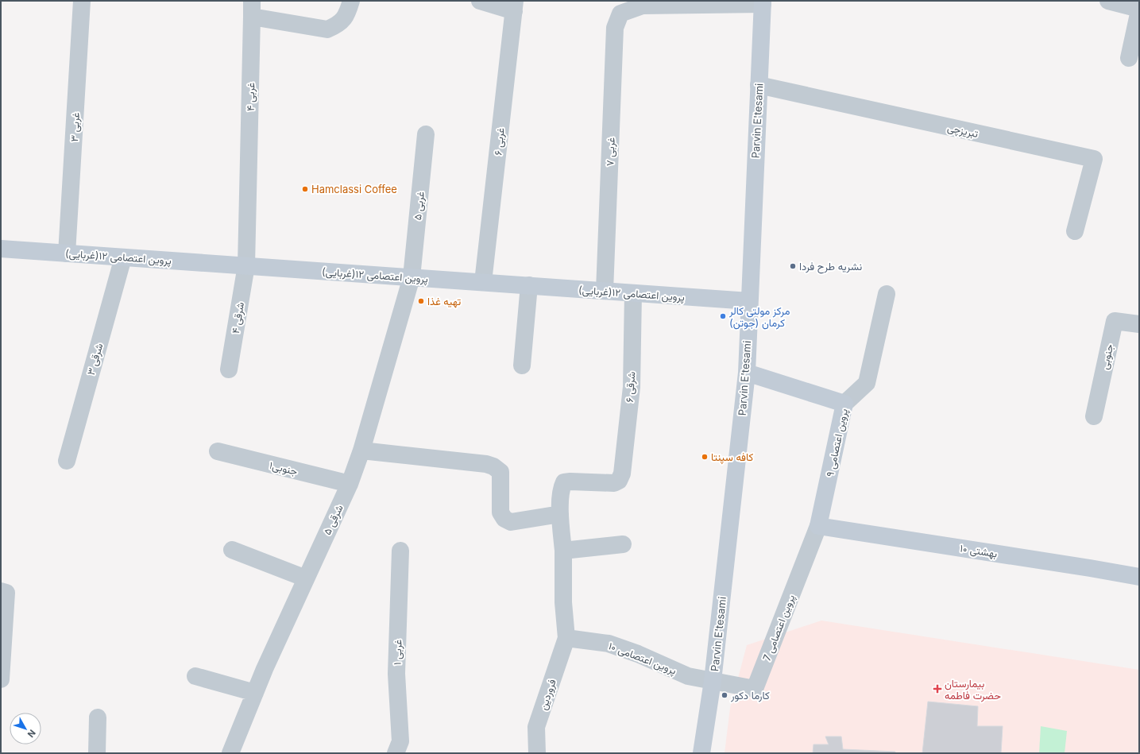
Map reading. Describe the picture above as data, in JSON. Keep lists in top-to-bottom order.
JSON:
{
  "streets": {
    "street": [
      "غربی ۴",
      "Parvin E'tesami",
      "غربی ۳",
      "تبریزچی",
      "غربی ۶",
      "غربی ۷",
      "غربی ۵",
      "پروین اعتصامی ۱۲(غربایی)",
      "شرقی ۴",
      "جنوبی",
      "شرقی ۳",
      "شرقی ۶",
      "پروین اعتصامی ۹",
      "جنوبی۱",
      "شرقی ۵",
      "بهشتی ۱۰",
      "پروین اعتصامی 7",
      "غربی ۱",
      "پروین اعتصامی ۱۰",
      "فروردین"
    ]
  },
  "crossings": [
    ["غربی ۴", "پروین اعتصامی ۱۲(غربایی)"],
    ["غربی ۴", "شرقی ۴"],
    ["Parvin E'tesami", "تبریزچی"],
    ["Parvin E'tesami", "غربی ۷"],
    ["Parvin E'tesami", "پروین اعتصامی ۱۲(غربایی)"],
    ["Parvin E'tesami", "پروین اعتصامی ۹"],
    ["Parvin E'tesami", "پروین اعتصامی 7"],
    ["Parvin E'tesami", "پروین اعتصامی ۱۰"],
    ["غربی ۳", "پروین اعتصامی ۱۲(غربایی)"],
    ["غربی ۶", "پروین اعتصامی ۱۲(غربایی)"],
    ["غربی ۷", "پروین اعتصامی ۱۲(غربایی)"],
    ["غربی ۵", "پروین اعتصامی ۱۲(غربایی)"],
    ["غربی ۵", "شرقی ۵"],
    ["پروین اعتصامی ۱۲(غربایی)", "شرقی ۴"],
    ["پروین اعتصامی ۱۲(غربایی)", "شرقی ۳"],
    ["پروین اعتصامی ۱۲(غربایی)", "شرقی ۶"],
    ["پروین اعتصامی ۱۲(غربایی)", "شرقی ۵"],
    ["پروین اعتصامی ۹", "بهشتی ۱۰"],
    ["پروین اعتصامی ۹", "پروین اعتصامی 7"],
    ["جنوبی۱", "شرقی ۵"],
    ["بهشتی ۱۰", "پروین اعتصامی 7"],
    ["پروین اعتصامی 7", "پروین اعتصامی ۱۰"],
    ["پروین اعتصامی ۱۰", "فروردین"]
  ],
  "places": {
    "other": [
      "Hamclassi Coffee",
      "نشریه طرح فردا",
      "تهیه غذا",
      "مرکز مولتی کالر کرمان (جوتن)",
      "کافه سپنتا",
      "کارما دکور"
    ],
    "health": ["بیمارستان حضرت فاطمه"]
  },
  "north": "bottom right"
}
